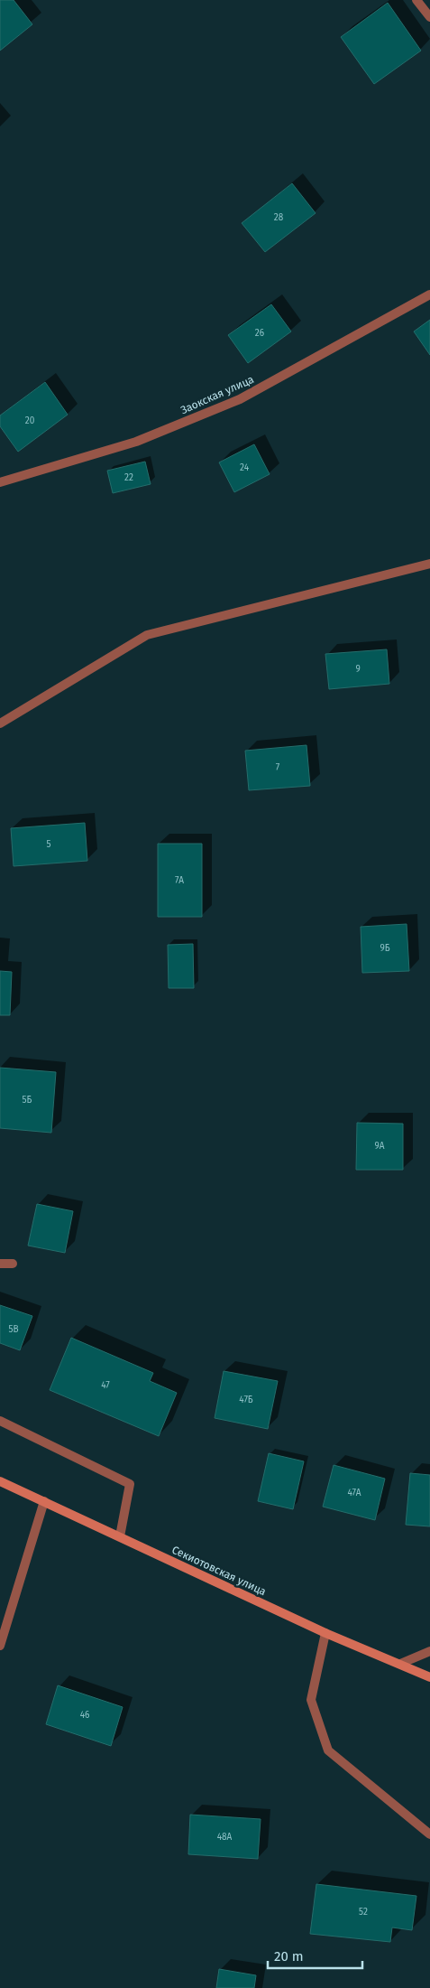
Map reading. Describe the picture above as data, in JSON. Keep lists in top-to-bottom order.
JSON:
{
  "streets": {
    "main road": ["Секиотовская улица"],
    "street": ["Заокская улица"]
  },
  "house_numbers": [
    "28",
    "26",
    "20",
    "24",
    "22",
    "9",
    "7",
    "5",
    "7А",
    "9Б",
    "5Б",
    "9А",
    "5В",
    "47",
    "47Б",
    "47А",
    "46",
    "48А",
    "52"
  ],
  "scale_bar": "20 m"
}
